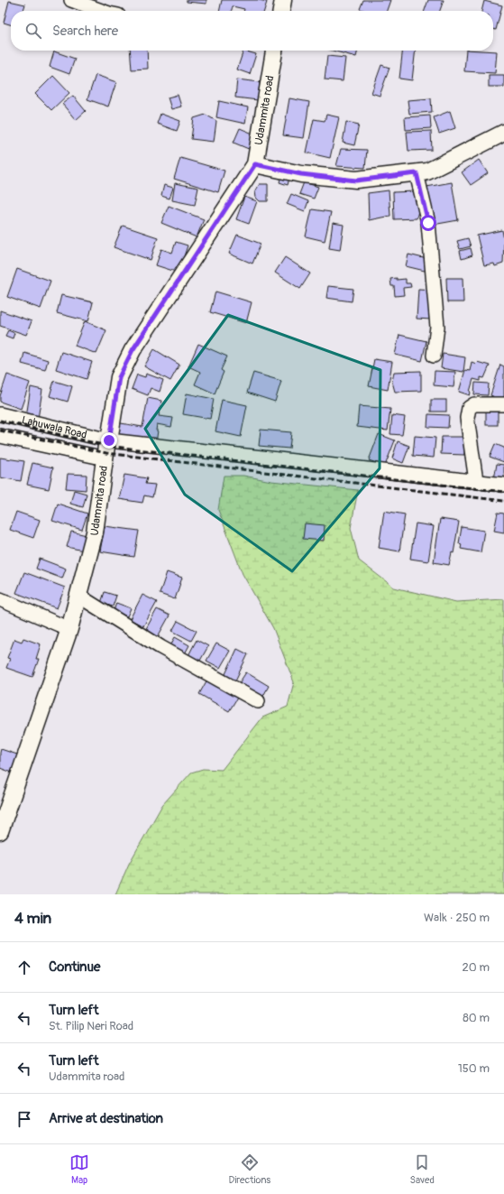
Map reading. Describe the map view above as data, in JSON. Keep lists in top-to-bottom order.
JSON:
{
  "streets": {
    "street": ["Udammita road", "Lahuwala Road"]
  },
  "crossings": [
    ["Udammita road", "Lahuwala Road"]
  ],
  "page": {
    "search": "Search here",
    "heading": ["4 min", "Walk · 250 m"],
    "list": [
      ["Continue", "20 m"],
      ["Turn left", "St. Pilip Neri Road", "80 m"],
      ["Turn left", "Udammita road", "150 m"],
      "Arrive at destination"
    ],
    "nav": ["Map", "Directions", "Saved"]
  }
}
